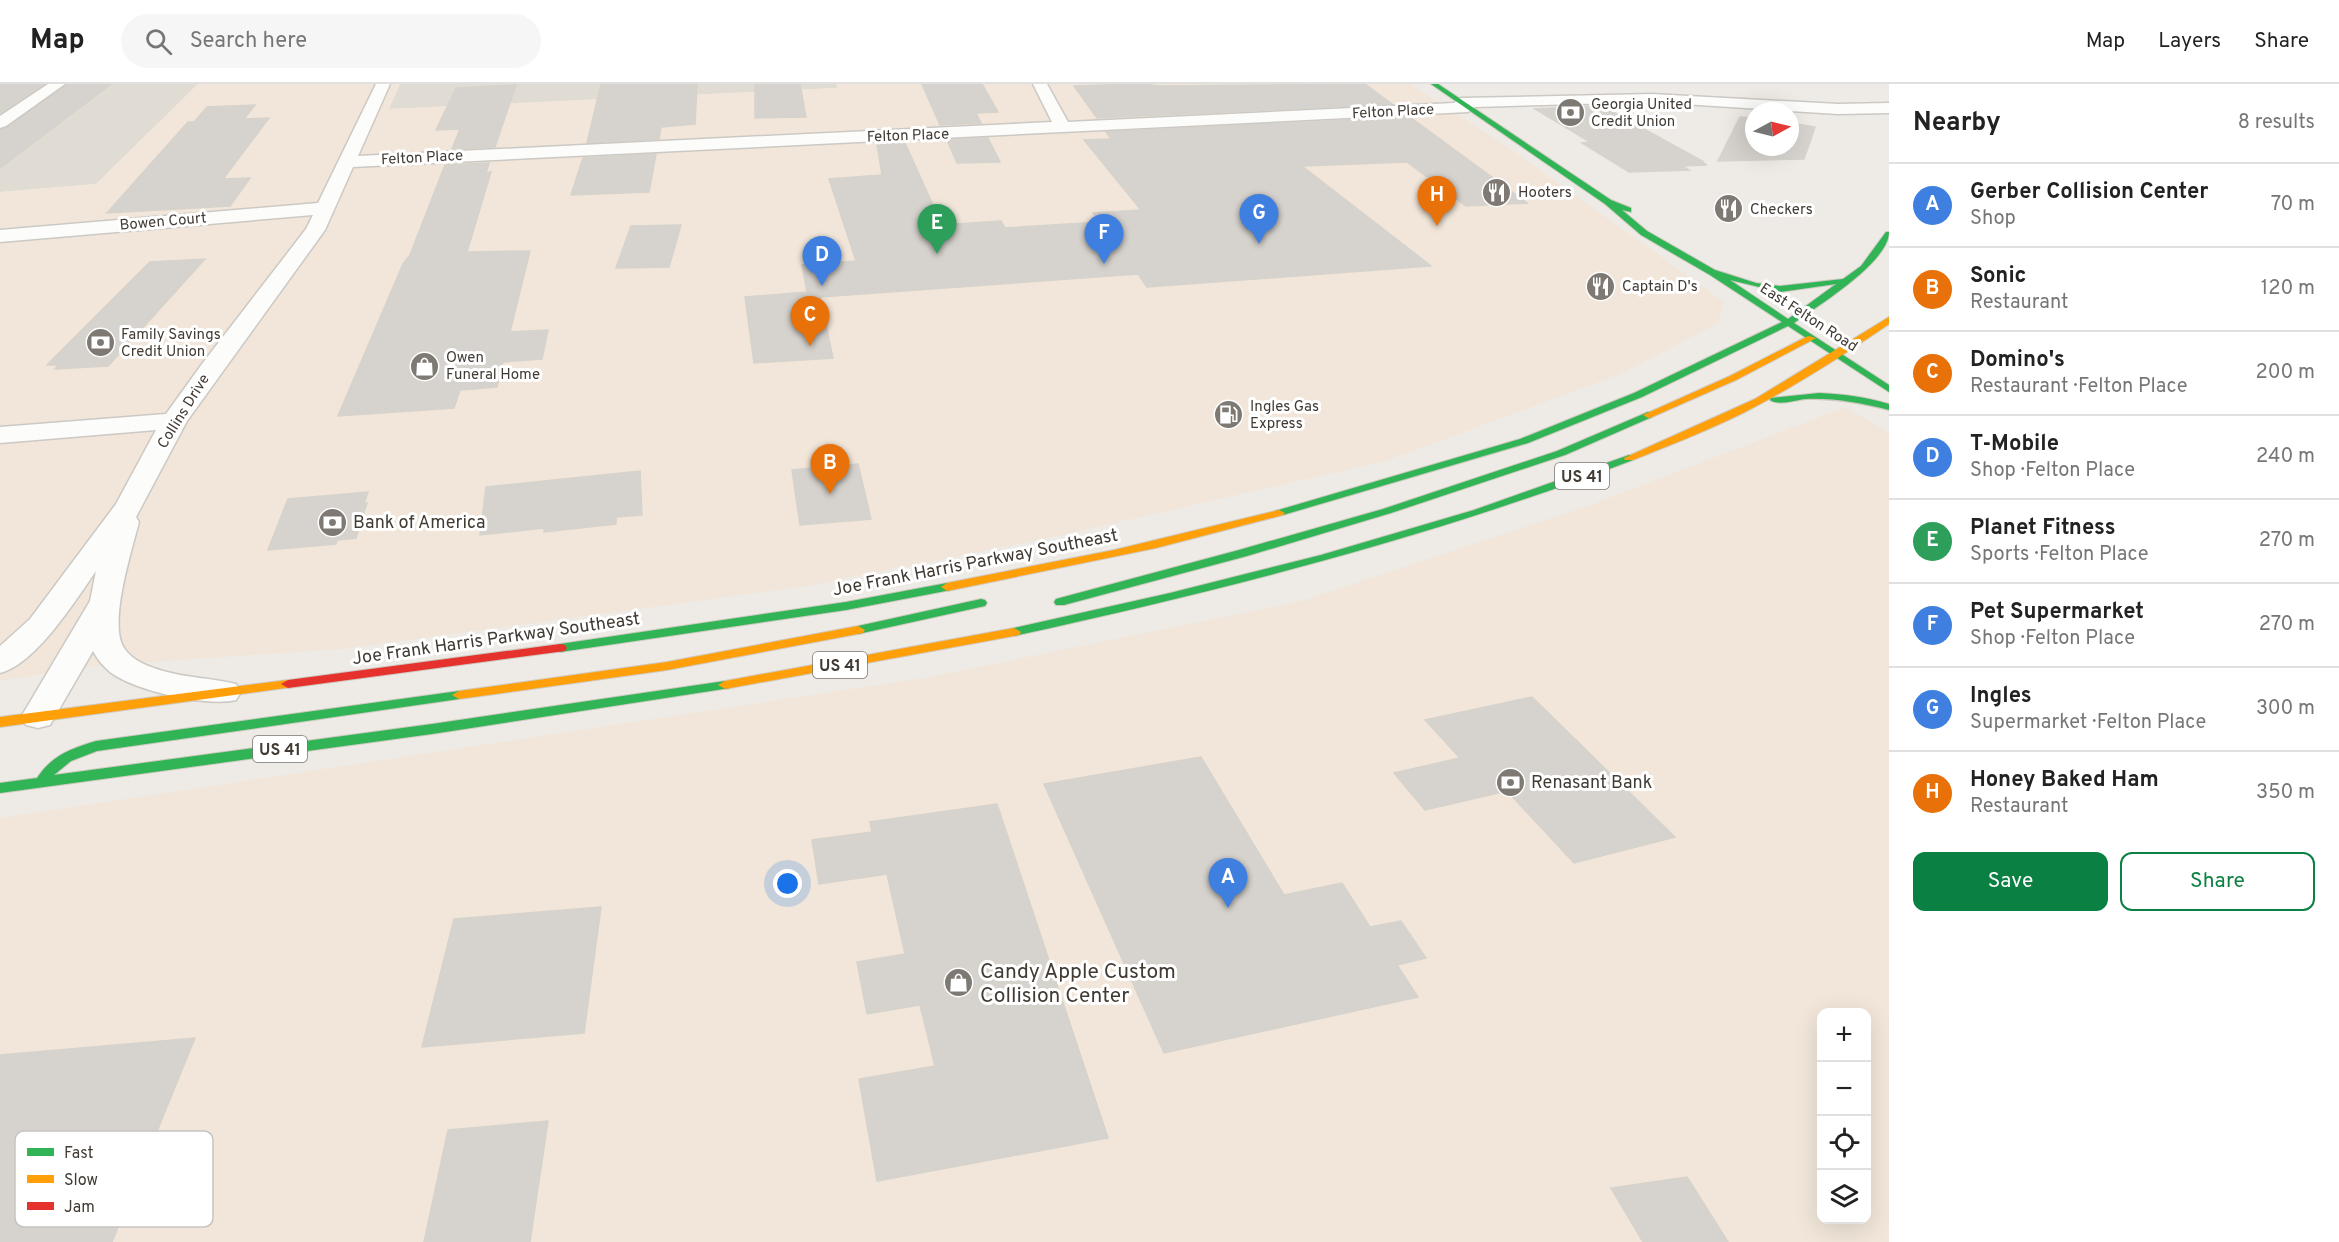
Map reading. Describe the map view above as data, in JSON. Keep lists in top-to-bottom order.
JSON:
{
  "streets": {
    "main road": ["East Felton Road", "US 41", "Joe Frank Harris Parkway Southeast"],
    "street": ["Felton Place", "Bowen Court", "Collins Drive"]
  },
  "crossings": [
    ["Felton Place", "East Felton Road"],
    ["Felton Place", "Collins Drive"],
    ["Bowen Court", "Collins Drive"],
    ["East Felton Road", "US 41"],
    ["East Felton Road", "Joe Frank Harris Parkway Southeast"]
  ],
  "places": {
    "bank": [
      "Georgia United Credit Union",
      "Family Savings Credit Union",
      "Bank of America",
      "Renasant Bank"
    ],
    "restaurant": ["Hooters", "Checkers", "Captain D's"],
    "shop": ["Owen Funeral Home", "Candy Apple Custom Collision Center"],
    "fuel station": ["Ingles Gas Express"]
  },
  "legend": ["Fast", "Slow", "Jam"],
  "north": "right",
  "page": {
    "header": "Map",
    "search": "Search here",
    "nav": ["Map", "Layers", "Share"],
    "heading": ["Nearby", "8 results"],
    "list": [
      {
        "mark": "A",
        "name": "Gerber Collision Center",
        "note": "Shop",
        "value": "70 m"
      },
      {
        "mark": "B",
        "name": "Sonic",
        "note": "Restaurant",
        "value": "120 m"
      },
      {
        "mark": "C",
        "name": "Domino's",
        "note": "Restaurant · Felton Place",
        "value": "200 m"
      },
      {
        "mark": "D",
        "name": "T-Mobile",
        "note": "Shop · Felton Place",
        "value": "240 m"
      },
      {
        "mark": "E",
        "name": "Planet Fitness",
        "note": "Sports · Felton Place",
        "value": "270 m"
      },
      {
        "mark": "F",
        "name": "Pet Supermarket",
        "note": "Shop · Felton Place",
        "value": "270 m"
      },
      {
        "mark": "G",
        "name": "Ingles",
        "note": "Supermarket · Felton Place",
        "value": "300 m"
      },
      {
        "mark": "H",
        "name": "Honey Baked Ham",
        "note": "Restaurant",
        "value": "350 m"
      }
    ],
    "pins": [
      "H",
      "G",
      "E",
      "F",
      "D",
      "C",
      "B",
      "A"
    ],
    "buttons": ["Save", "Share"],
    "map_buttons": ["+", "−"]
  }
}
